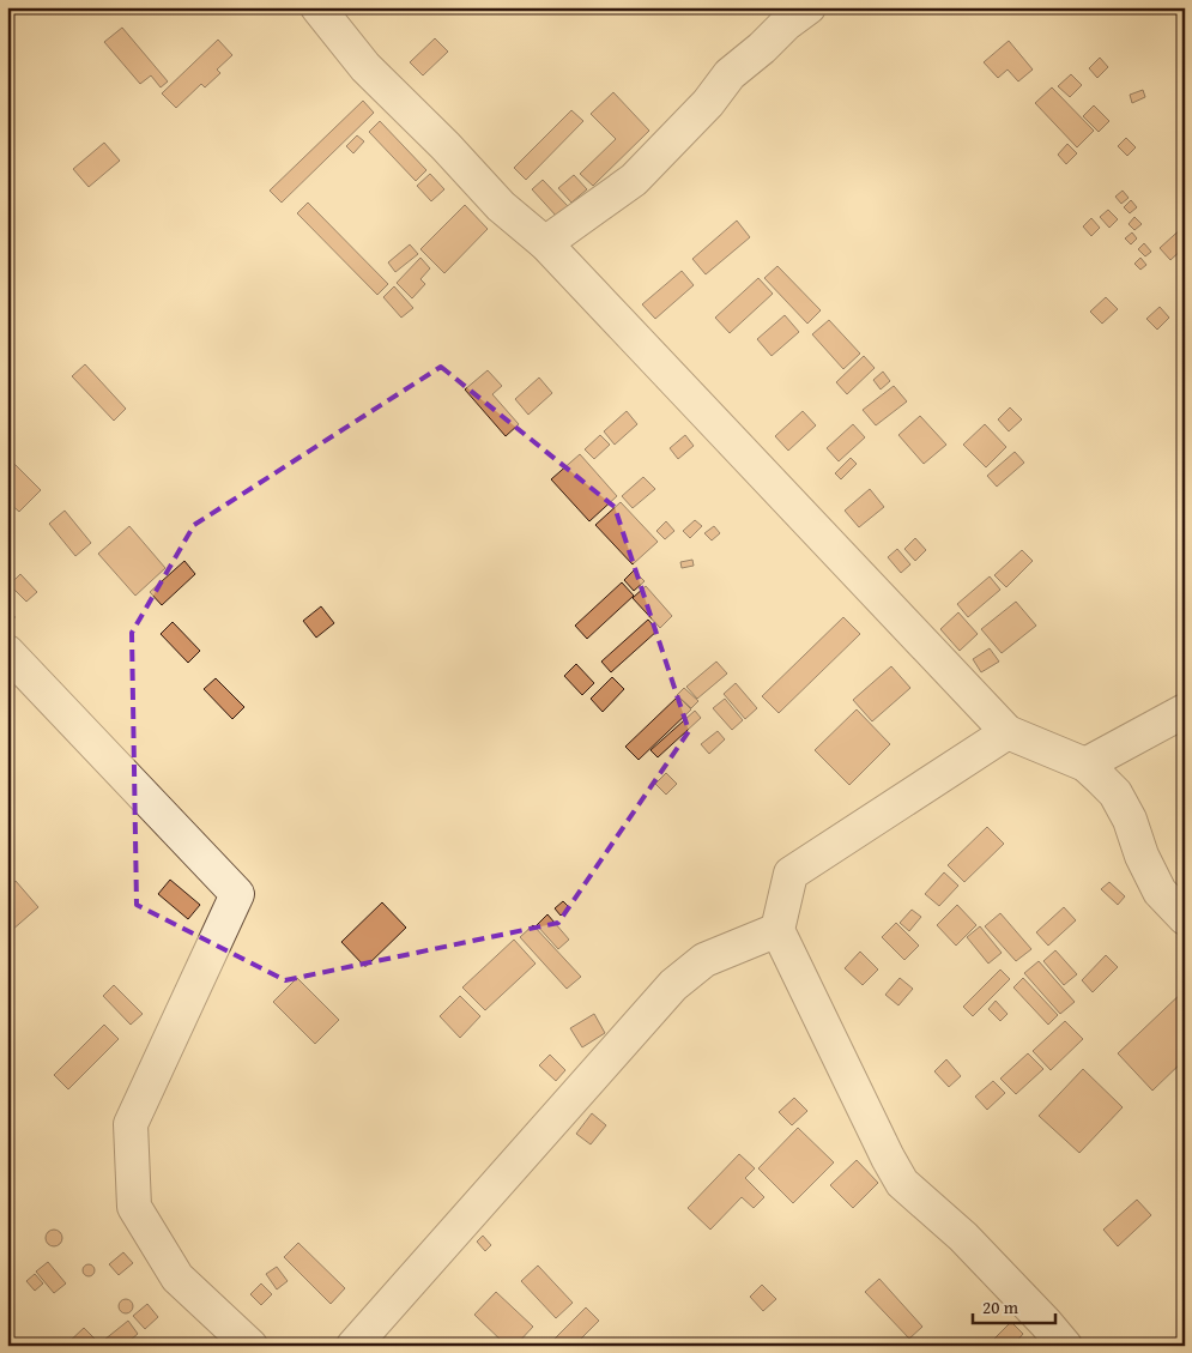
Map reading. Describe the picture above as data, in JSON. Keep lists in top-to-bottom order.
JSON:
{
  "scale_bar": "20 m"
}
